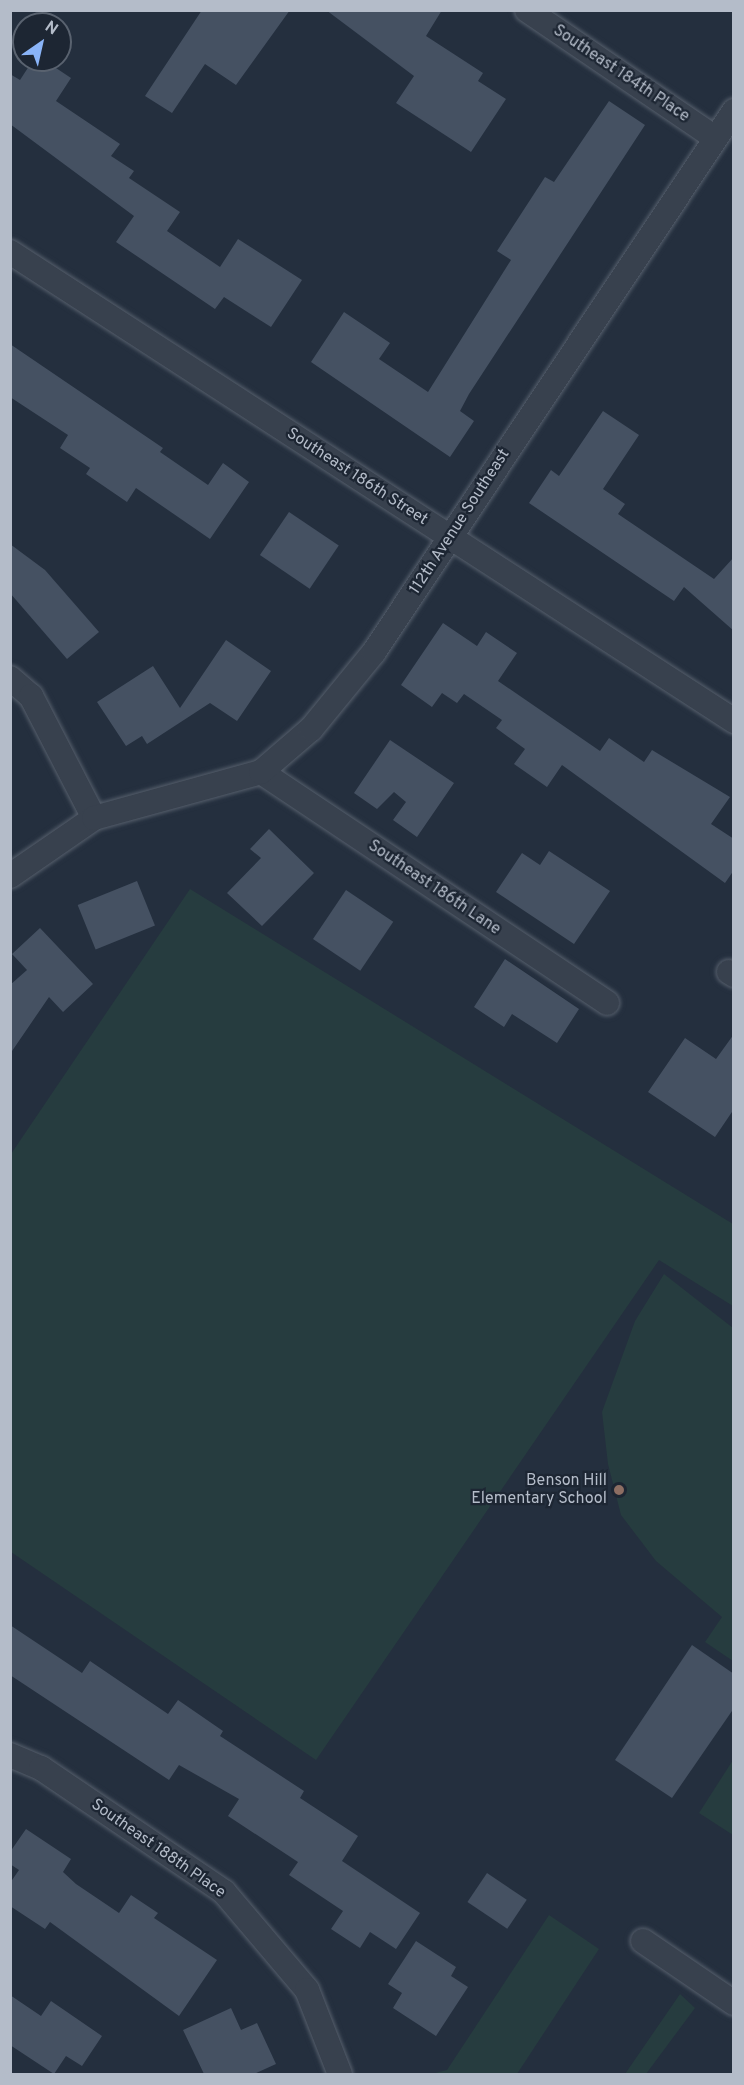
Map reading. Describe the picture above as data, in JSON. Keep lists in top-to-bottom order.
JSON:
{
  "streets": {
    "street": [
      "Southeast 184th Place",
      "Southeast 186th Street",
      "112th Avenue Southeast",
      "Southeast 186th Lane",
      "Southeast 188th Place"
    ]
  },
  "crossings": [
    ["Southeast 184th Place", "112th Avenue Southeast"],
    ["Southeast 186th Street", "112th Avenue Southeast"],
    ["112th Avenue Southeast", "Southeast 186th Lane"]
  ],
  "places": ["Benson Hill Elementary School"],
  "north": "top right"
}
